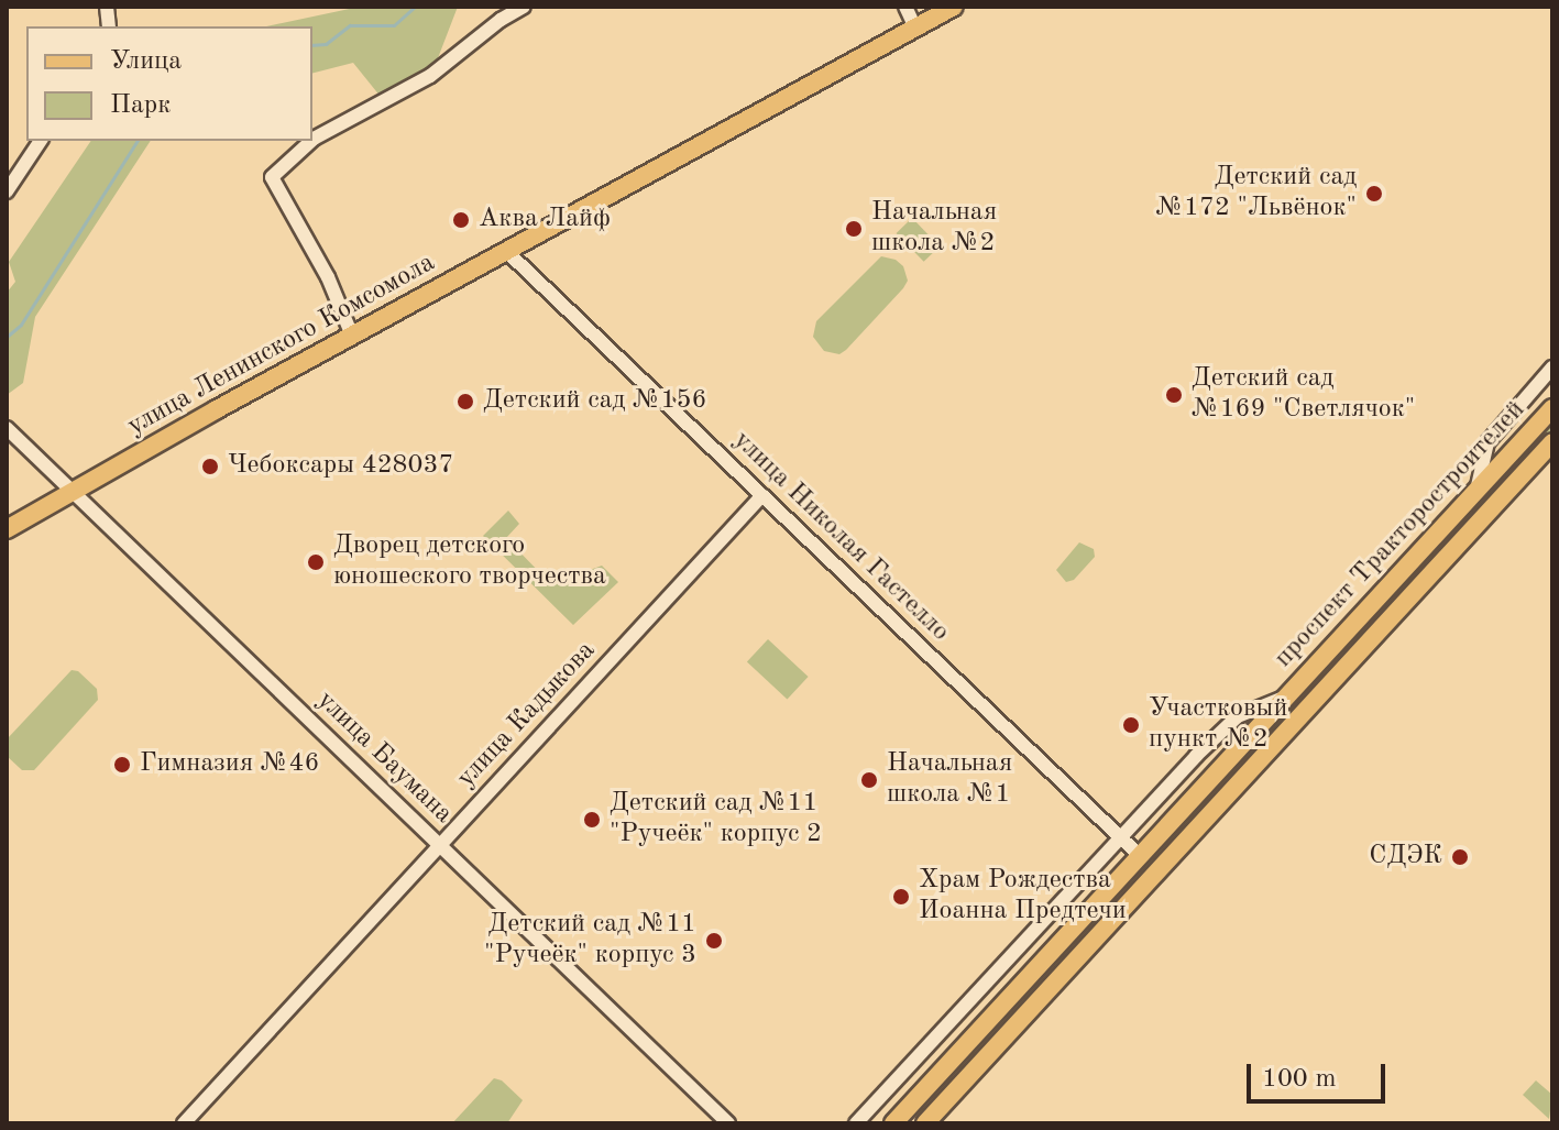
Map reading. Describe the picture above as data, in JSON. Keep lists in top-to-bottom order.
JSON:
{
  "streets": {
    "main road": ["улица Ленинского Комсомола", "проспект Тракторостроителей"],
    "street": ["улица Николая Гастелло", "улица Кадыкова", "улица Баумана"]
  },
  "crossings": [
    ["улица Ленинского Комсомола", "улица Николая Гастелло"],
    ["улица Ленинского Комсомола", "улица Баумана"],
    ["проспект Тракторостроителей", "улица Николая Гастелло"],
    ["улица Николая Гастелло", "улица Кадыкова"],
    ["улица Кадыкова", "улица Баумана"]
  ],
  "places": [
    "Детский сад №172 \"Львёнок\"",
    "Аква Лайф",
    "Начальная школа №2",
    "Детский сад №169 \"Светлячок\"",
    "Детский сад №156",
    "Чебоксары 428037",
    "Дворец детского юношеского творчества",
    "Участковый пункт №2",
    "Гимназия №46",
    "Начальная школа №1",
    "Детский сад №11 \"Ручеёк\" корпус 2",
    "СДЭК",
    "Храм Рождества Иоанна Предтечи",
    "Детский сад №11 \"Ручеёк\" корпус 3"
  ],
  "legend": ["Улица", "Парк"],
  "scale_bar": "100 m"
}
